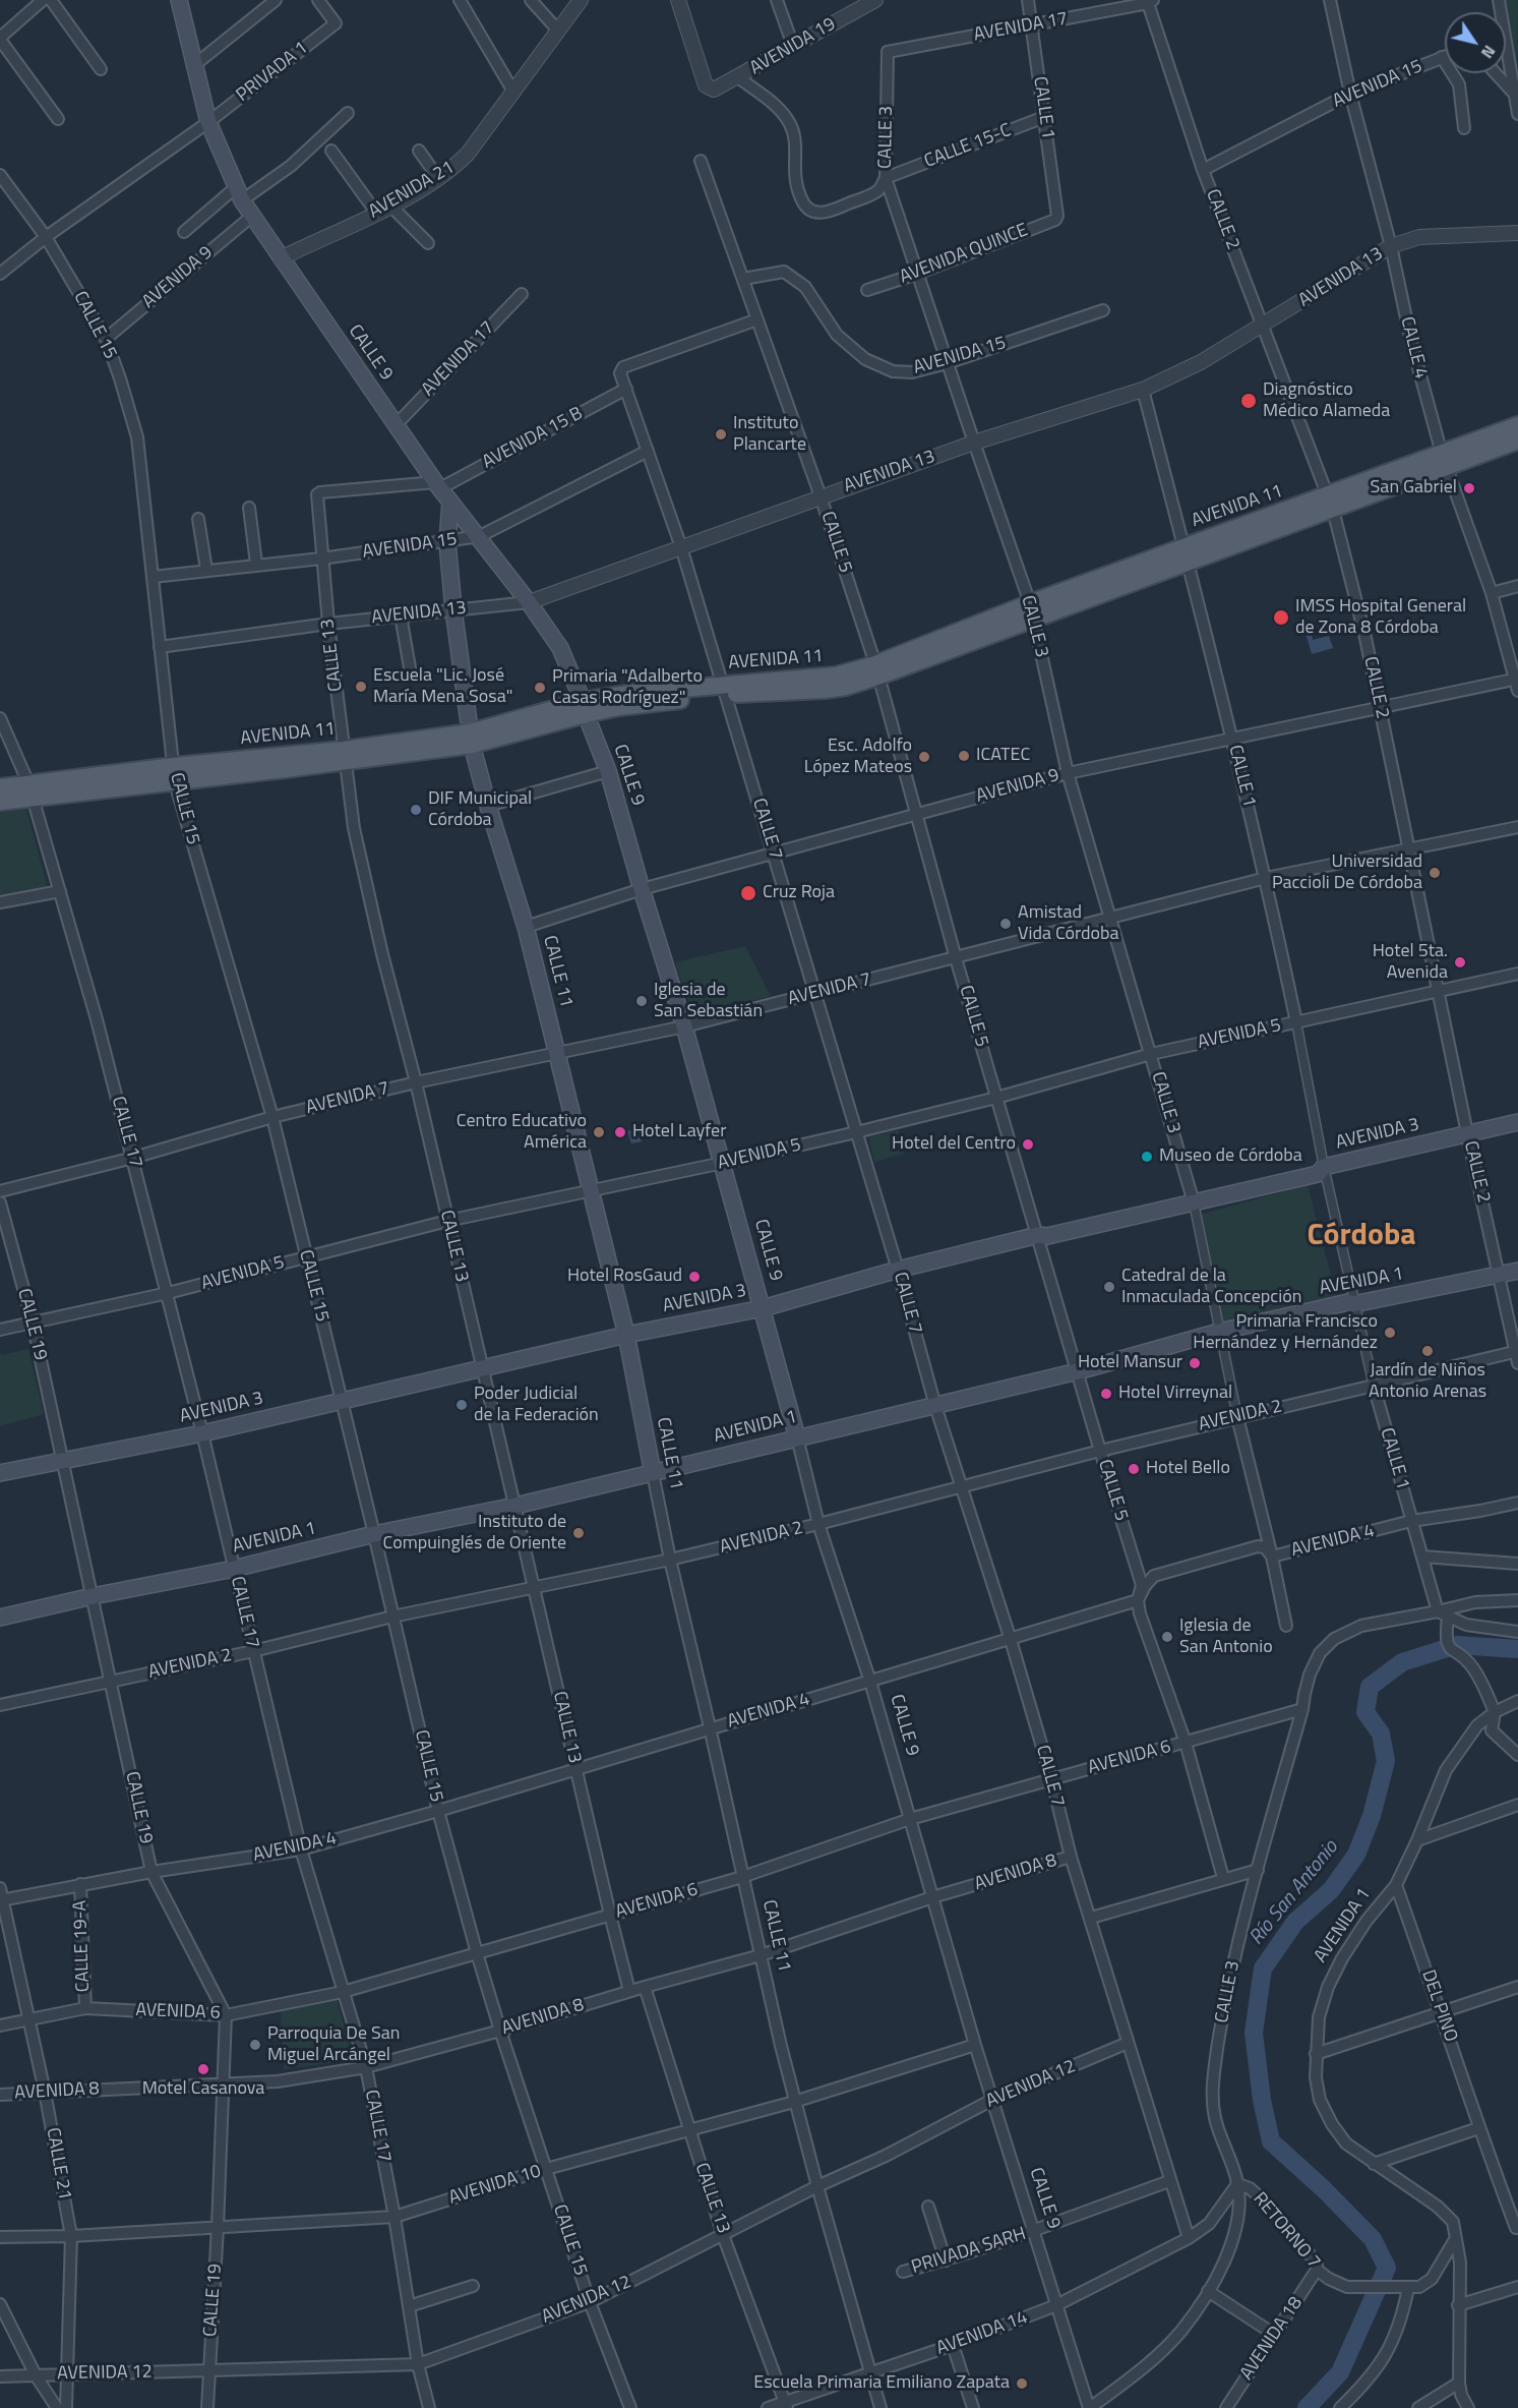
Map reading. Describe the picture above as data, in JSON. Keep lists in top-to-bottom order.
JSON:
{
  "streets": {
    "main road": [
      "CALLE 9",
      "AVENIDA 11",
      "CALLE 11",
      "AVENIDA 3",
      "AVENIDA 1"
    ],
    "street": [
      "AVENIDA 17",
      "AVENIDA 19",
      "PRIVADA 1",
      "AVENIDA 15",
      "CALLE 1",
      "CALLE 3",
      "CALLE 15-C",
      "AVENIDA 21",
      "CALLE 2",
      "AVENIDA QUINCE",
      "AVENIDA 9",
      "AVENIDA 13",
      "CALLE 15",
      "CALLE 4",
      "AVENIDA 15 B",
      "CALLE 5",
      "CALLE 13",
      "CALLE 7",
      "AVENIDA 7",
      "AVENIDA 5",
      "CALLE 17",
      "CALLE 19",
      "AVENIDA 2",
      "AVENIDA 4",
      "AVENIDA 6",
      "AVENIDA 8",
      "CALLE 19-A",
      "DEL PINO",
      "AVENIDA 12",
      "CALLE 21",
      "AVENIDA 10",
      "RETORNO 7",
      "PRIVADA SARH",
      "AVENIDA 14",
      "AVENIDA 18"
    ]
  },
  "crossings": [
    ["AVENIDA 17", "CALLE 1"],
    ["AVENIDA 17", "CALLE 3"],
    ["AVENIDA 17", "CALLE 2"],
    ["AVENIDA 17", "CALLE 9"],
    ["AVENIDA 19", "CALLE 15-C"],
    ["PRIVADA 1", "CALLE 9"],
    ["AVENIDA 15", "CALLE 3"],
    ["AVENIDA 15", "CALLE 2"],
    ["AVENIDA 15", "CALLE 15"],
    ["AVENIDA 15", "CALLE 4"],
    ["AVENIDA 15", "CALLE 9"],
    ["AVENIDA 15", "CALLE 5"],
    ["AVENIDA 15", "CALLE 13"],
    ["AVENIDA 15", "CALLE 7"],
    ["AVENIDA 15", "CALLE 11"],
    ["CALLE 1", "CALLE 3"],
    ["CALLE 1", "CALLE 15-C"],
    ["CALLE 1", "AVENIDA QUINCE"],
    ["CALLE 1", "AVENIDA 9"],
    ["CALLE 1", "AVENIDA 13"],
    ["CALLE 1", "AVENIDA 11"],
    ["CALLE 1", "AVENIDA 7"],
    ["CALLE 1", "AVENIDA 5"],
    ["CALLE 1", "AVENIDA 3"],
    ["CALLE 1", "AVENIDA 1"],
    ["CALLE 1", "AVENIDA 2"],
    ["CALLE 1", "AVENIDA 4"],
    ["CALLE 3", "CALLE 15-C"],
    ["CALLE 3", "AVENIDA QUINCE"],
    ["CALLE 3", "AVENIDA 9"],
    ["CALLE 3", "AVENIDA 13"],
    ["CALLE 3", "AVENIDA 11"],
    ["CALLE 3", "AVENIDA 7"],
    ["CALLE 3", "AVENIDA 5"],
    ["CALLE 3", "AVENIDA 3"],
    ["CALLE 3", "AVENIDA 6"],
    ["CALLE 3", "RETORNO 7"],
    ["AVENIDA 21", "CALLE 9"],
    ["CALLE 2", "AVENIDA 9"],
    ["CALLE 2", "AVENIDA 13"],
    ["CALLE 2", "AVENIDA 11"],
    ["CALLE 2", "AVENIDA 7"],
    ["CALLE 2", "AVENIDA 5"],
    ["CALLE 2", "AVENIDA 3"],
    ["CALLE 2", "AVENIDA 1"],
    ["CALLE 2", "AVENIDA 2"],
    ["AVENIDA 9", "CALLE 15"],
    ["AVENIDA 9", "CALLE 4"],
    ["AVENIDA 9", "CALLE 9"],
    ["AVENIDA 9", "CALLE 5"],
    ["AVENIDA 9", "CALLE 7"],
    ["AVENIDA 9", "CALLE 11"],
    ["AVENIDA 13", "CALLE 15"],
    ["AVENIDA 13", "CALLE 4"],
    ["AVENIDA 13", "CALLE 9"],
    ["AVENIDA 13", "CALLE 5"],
    ["AVENIDA 13", "CALLE 13"],
    ["AVENIDA 13", "CALLE 7"],
    ["AVENIDA 13", "CALLE 11"],
    ["CALLE 15", "AVENIDA 11"],
    ["CALLE 15", "AVENIDA 7"],
    ["CALLE 15", "AVENIDA 5"],
    ["CALLE 15", "AVENIDA 3"],
    ["CALLE 15", "AVENIDA 1"],
    ["CALLE 15", "AVENIDA 2"],
    ["CALLE 15", "AVENIDA 4"],
    ["CALLE 15", "AVENIDA 6"],
    ["CALLE 15", "AVENIDA 8"],
    ["CALLE 15", "AVENIDA 12"],
    ["CALLE 15", "AVENIDA 10"],
    ["CALLE 4", "AVENIDA 11"],
    ["CALLE 9", "AVENIDA 15 B"],
    ["CALLE 9", "AVENIDA 11"],
    ["CALLE 9", "CALLE 13"],
    ["CALLE 9", "CALLE 11"],
    ["CALLE 9", "AVENIDA 7"],
    ["CALLE 9", "AVENIDA 5"],
    ["CALLE 9", "AVENIDA 3"],
    ["CALLE 9", "AVENIDA 1"],
    ["CALLE 9", "AVENIDA 2"],
    ["CALLE 9", "AVENIDA 4"],
    ["CALLE 9", "AVENIDA 6"],
    ["CALLE 9", "AVENIDA 8"],
    ["CALLE 9", "AVENIDA 12"],
    ["CALLE 9", "AVENIDA 10"],
    ["CALLE 9", "PRIVADA SARH"],
    ["CALLE 9", "AVENIDA 14"],
    ["AVENIDA 15 B", "CALLE 13"],
    ["AVENIDA 15 B", "CALLE 7"],
    ["AVENIDA 11", "CALLE 5"],
    ["AVENIDA 11", "CALLE 13"],
    ["AVENIDA 11", "CALLE 7"],
    ["AVENIDA 11", "CALLE 11"],
    ["AVENIDA 11", "CALLE 17"],
    ["CALLE 5", "CALLE 7"],
    ["CALLE 5", "AVENIDA 7"],
    ["CALLE 5", "AVENIDA 5"],
    ["CALLE 5", "AVENIDA 3"],
    ["CALLE 5", "AVENIDA 1"],
    ["CALLE 5", "AVENIDA 2"],
    ["CALLE 5", "AVENIDA 4"],
    ["CALLE 5", "AVENIDA 6"],
    ["CALLE 13", "AVENIDA 7"],
    ["CALLE 13", "AVENIDA 5"],
    ["CALLE 13", "AVENIDA 3"],
    ["CALLE 13", "AVENIDA 1"],
    ["CALLE 13", "AVENIDA 2"],
    ["CALLE 13", "AVENIDA 4"],
    ["CALLE 13", "AVENIDA 6"],
    ["CALLE 13", "AVENIDA 8"],
    ["CALLE 13", "AVENIDA 12"],
    ["CALLE 13", "AVENIDA 10"],
    ["CALLE 13", "AVENIDA 14"],
    ["CALLE 7", "AVENIDA 7"],
    ["CALLE 7", "AVENIDA 5"],
    ["CALLE 7", "AVENIDA 3"],
    ["CALLE 7", "AVENIDA 1"],
    ["CALLE 7", "AVENIDA 2"],
    ["CALLE 7", "AVENIDA 4"],
    ["CALLE 7", "AVENIDA 6"],
    ["CALLE 7", "AVENIDA 8"],
    ["CALLE 7", "AVENIDA 12"],
    ["CALLE 7", "RETORNO 7"],
    ["CALLE 7", "PRIVADA SARH"],
    ["CALLE 7", "AVENIDA 14"],
    ["CALLE 11", "AVENIDA 7"],
    ["CALLE 11", "AVENIDA 5"],
    ["CALLE 11", "AVENIDA 3"],
    ["CALLE 11", "AVENIDA 1"],
    ["CALLE 11", "AVENIDA 2"],
    ["CALLE 11", "AVENIDA 4"],
    ["CALLE 11", "AVENIDA 6"],
    ["CALLE 11", "AVENIDA 8"],
    ["CALLE 11", "AVENIDA 12"],
    ["CALLE 11", "AVENIDA 10"],
    ["CALLE 11", "AVENIDA 14"],
    ["AVENIDA 7", "CALLE 17"],
    ["AVENIDA 5", "CALLE 17"],
    ["AVENIDA 5", "CALLE 19"],
    ["CALLE 17", "AVENIDA 3"],
    ["CALLE 17", "AVENIDA 1"],
    ["CALLE 17", "AVENIDA 2"],
    ["CALLE 17", "AVENIDA 4"],
    ["CALLE 17", "AVENIDA 6"],
    ["CALLE 17", "AVENIDA 8"],
    ["CALLE 17", "AVENIDA 12"],
    ["CALLE 17", "AVENIDA 10"],
    ["AVENIDA 3", "CALLE 19"],
    ["AVENIDA 1", "CALLE 19"],
    ["AVENIDA 1", "DEL PINO"],
    ["AVENIDA 1", "RETORNO 7"],
    ["CALLE 19", "AVENIDA 2"],
    ["CALLE 19", "AVENIDA 4"],
    ["CALLE 19", "AVENIDA 6"],
    ["CALLE 19", "AVENIDA 8"],
    ["CALLE 19", "AVENIDA 12"],
    ["CALLE 19", "AVENIDA 10"],
    ["AVENIDA 4", "CALLE 19-A"],
    ["AVENIDA 4", "CALLE 21"],
    ["AVENIDA 6", "CALLE 19-A"],
    ["AVENIDA 6", "CALLE 21"],
    ["AVENIDA 8", "CALLE 21"],
    ["AVENIDA 12", "CALLE 21"],
    ["CALLE 21", "AVENIDA 10"],
    ["RETORNO 7", "AVENIDA 14"],
    ["RETORNO 7", "AVENIDA 18"]
  ],
  "districts": ["Córdoba"],
  "water": ["Río San Antonio"],
  "places": [
    "Diagnóstico Médico Alameda",
    "Instituto Plancarte",
    "San Gabriel",
    "IMSS Hospital General de Zona 8 Córdoba",
    "Escuela \"Lic. José María Mena Sosa\"",
    "Primaria \"Adalberto Casas Rodríguez\"",
    "ICATEC",
    "Esc. Adolfo López Mateos",
    "DIF Municipal Córdoba",
    "Universidad Paccioli De Córdoba",
    "Cruz Roja",
    "Amistad Vida Córdoba",
    "Hotel 5ta. Avenida",
    "Iglesia de San Sebastián",
    "Centro Educativo América",
    "Hotel Layfer",
    "Hotel del Centro",
    "Museo de Córdoba",
    "Hotel RosGaud",
    "Catedral de la Inmaculada Concepción",
    "Primaria Francisco Hernández y Hernández",
    "Jardín de Niños Antonio Arenas",
    "Hotel Mansur",
    "Hotel Virreynal",
    "Poder Judicial de la Federación",
    "Hotel Bello",
    "Instituto de Compuinglés de Oriente",
    "Iglesia de San Antonio",
    "Parroquia De San Miguel Arcángel",
    "Motel Casanova",
    "Escuela Primaria Emiliano Zapata"
  ],
  "north": "bottom right"
}
